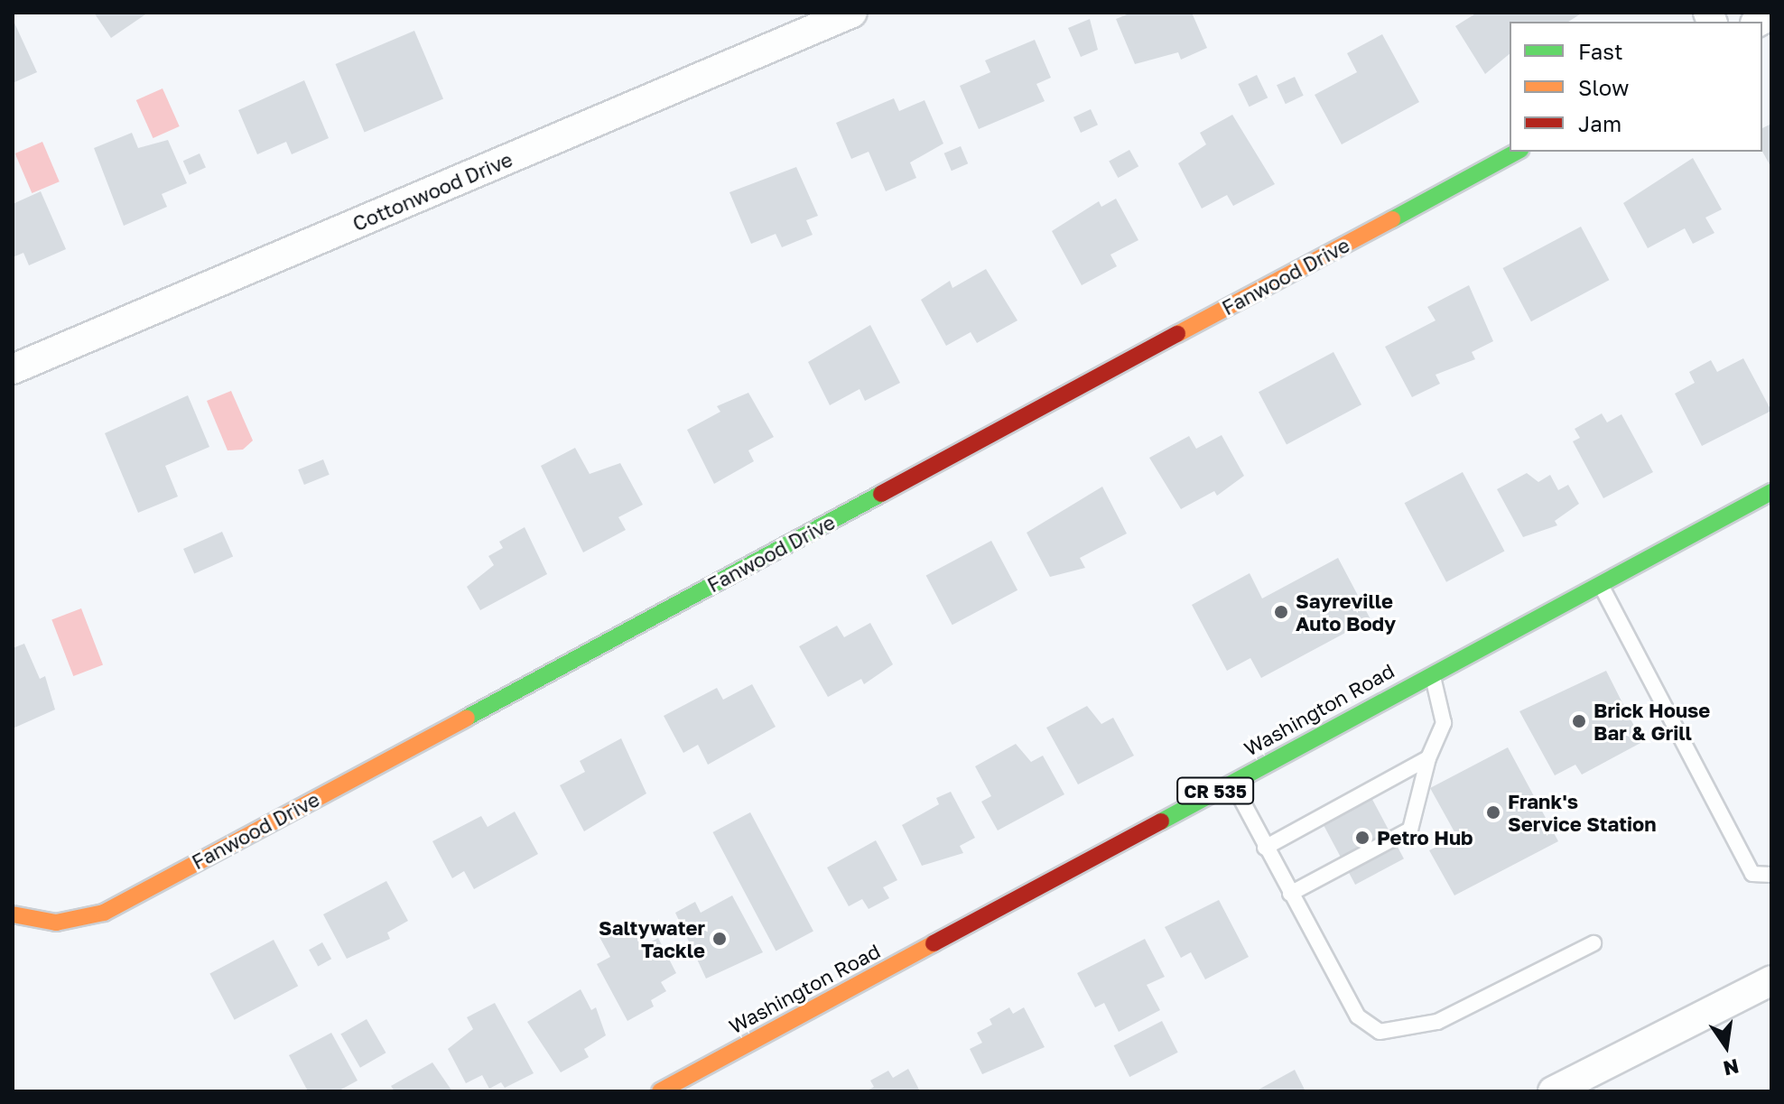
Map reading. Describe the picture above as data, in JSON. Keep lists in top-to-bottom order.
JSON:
{
  "streets": {
    "street": [
      "Cottonwood Drive",
      "Fanwood Drive",
      "Washington Road",
      "CR 535"
    ]
  },
  "places": [
    "Sayreville Auto Body",
    "Brick House Bar & Grill",
    "Frank's Service Station",
    "Petro Hub",
    "Saltywater Tackle"
  ],
  "legend": ["Fast", "Slow", "Jam"],
  "north": "bottom"
}
